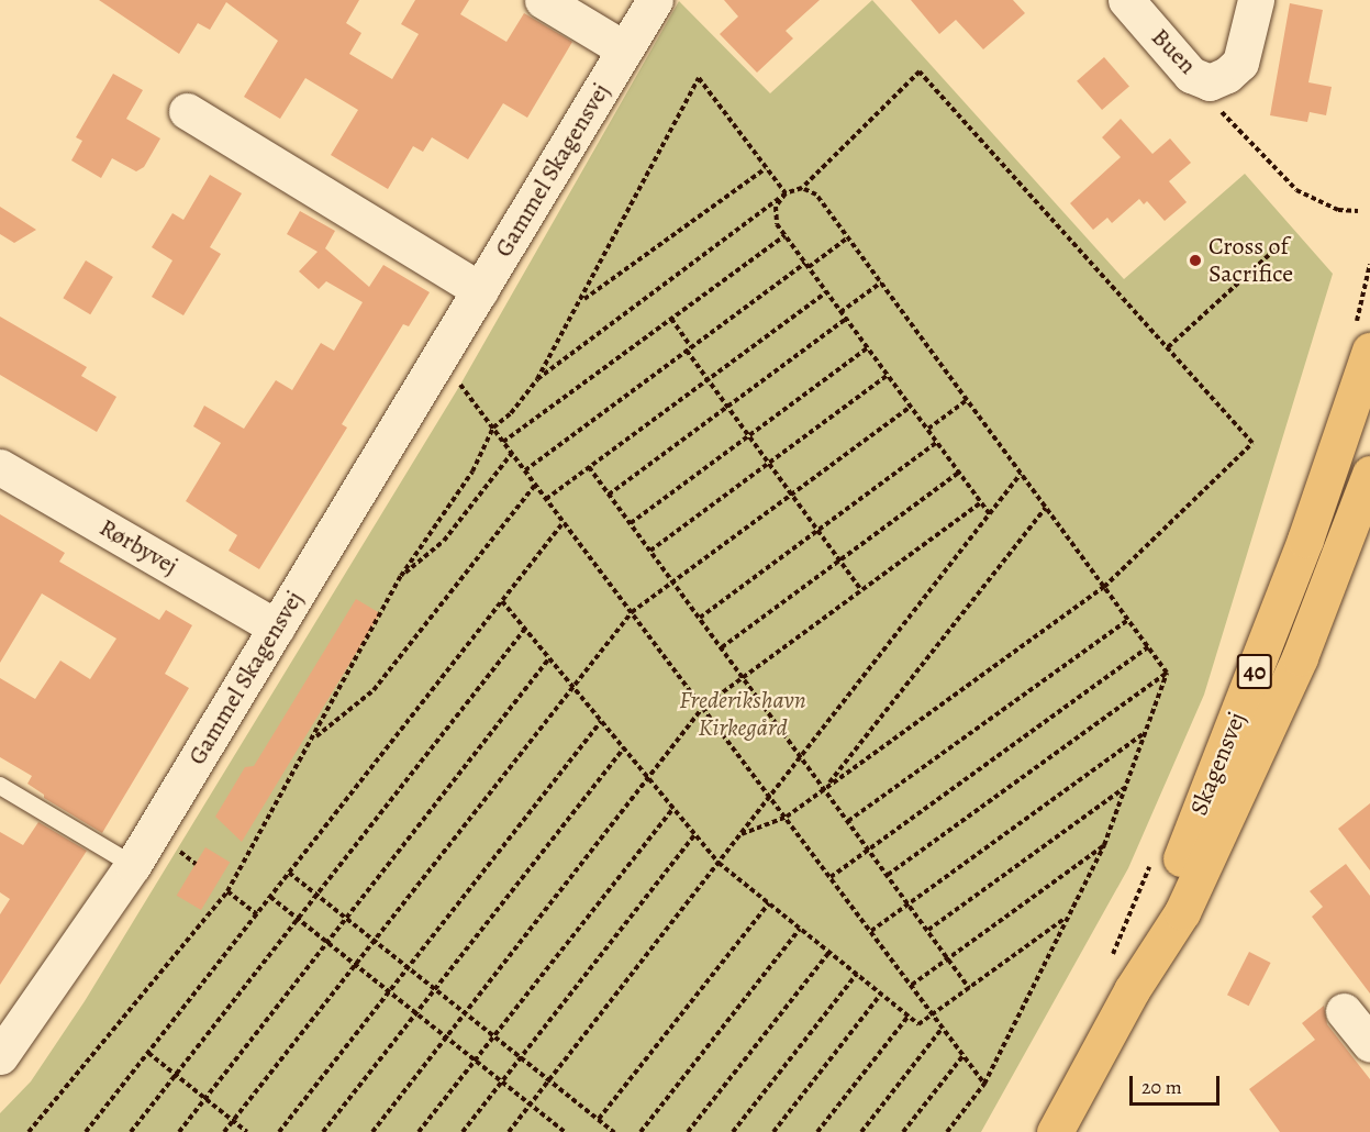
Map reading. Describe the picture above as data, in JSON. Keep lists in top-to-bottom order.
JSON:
{
  "streets": {
    "main road": ["40", "Skagensvej"],
    "street": ["Buen", "Gammel Skagensvej", "Rørbyvej"]
  },
  "crossings": [
    ["Gammel Skagensvej", "Rørbyvej"]
  ],
  "parks": ["Frederikshavn Kirkegård"],
  "places": ["Cross of Sacrifice"],
  "scale_bar": "20 m"
}
